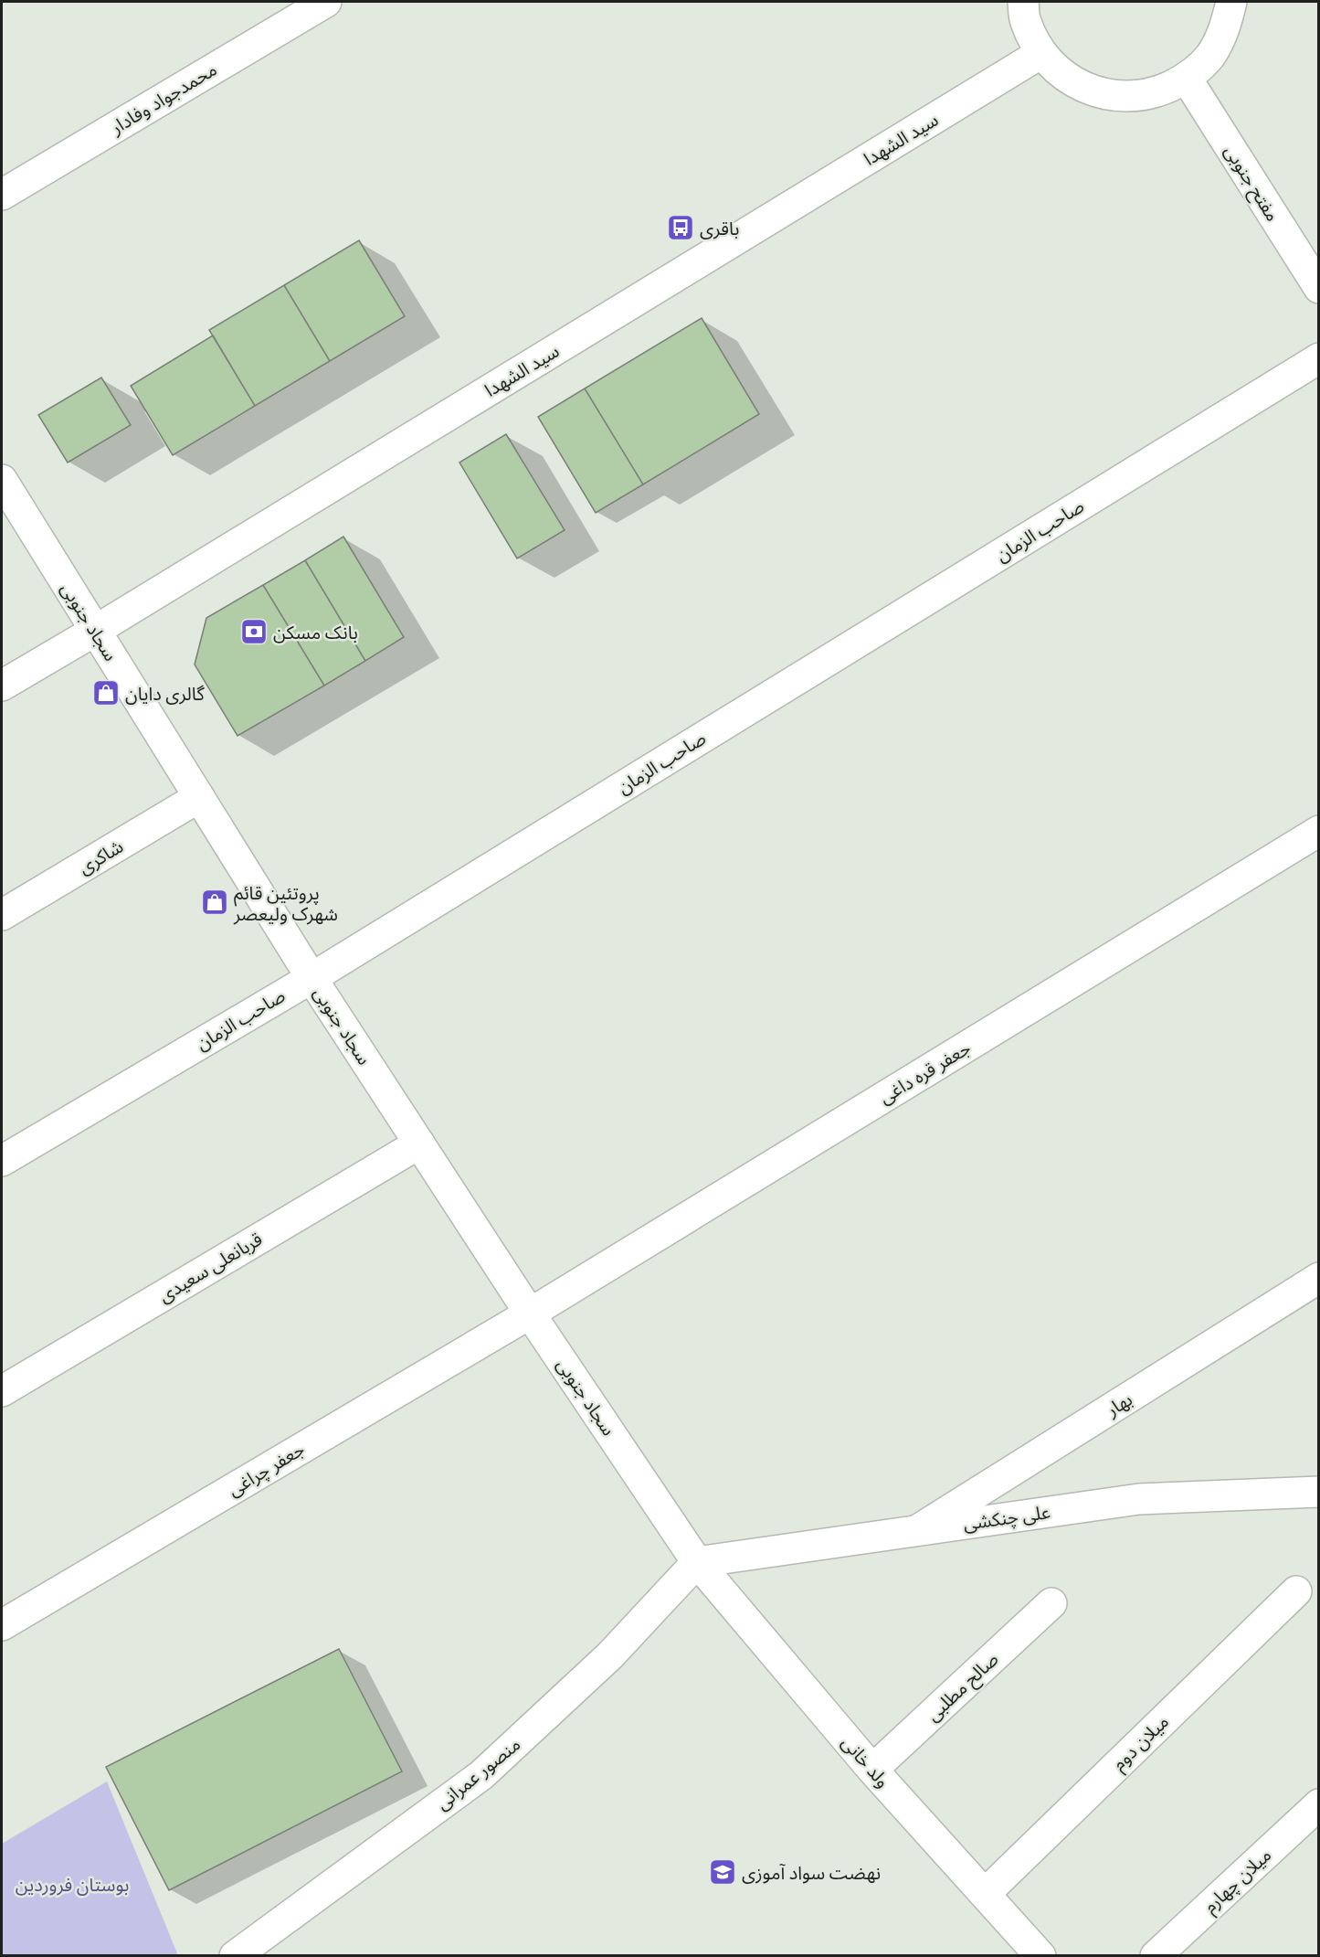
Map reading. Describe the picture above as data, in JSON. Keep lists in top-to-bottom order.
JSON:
{
  "streets": {
    "street": [
      "محمدجواد وفادار",
      "سید الشهدا",
      "مفتح جنوبی",
      "صاحب الزمان",
      "سجاد جنوبی",
      "شاکری",
      "جعفر قره داغی",
      "قربانعلی سعیدی",
      "بهار",
      "جعفر چراغی",
      "علی چنکشی",
      "صالح مطلبی",
      "میلان دوم",
      "ولد خانی",
      "منصور عمرانی",
      "میلان چهارم"
    ]
  },
  "crossings": [
    ["سید الشهدا", "سجاد جنوبی"],
    ["صاحب الزمان", "سجاد جنوبی"],
    ["سجاد جنوبی", "شاکری"],
    ["سجاد جنوبی", "جعفر قره داغی"],
    ["سجاد جنوبی", "قربانعلی سعیدی"],
    ["سجاد جنوبی", "جعفر چراغی"],
    ["سجاد جنوبی", "علی چنکشی"],
    ["سجاد جنوبی", "ولد خانی"],
    ["سجاد جنوبی", "منصور عمرانی"],
    ["جعفر قره داغی", "جعفر چراغی"],
    ["بهار", "علی چنکشی"],
    ["علی چنکشی", "ولد خانی"],
    ["علی چنکشی", "منصور عمرانی"],
    ["صالح مطلبی", "ولد خانی"],
    ["میلان دوم", "ولد خانی"],
    ["ولد خانی", "منصور عمرانی"]
  ],
  "parks": ["بوستان فروردین"],
  "places": {
    "bus stop": ["باقری"],
    "bank": ["بانک مسکن"],
    "shop": ["گالری دایان", "پروتئین قائم شهرک ولیعصر"],
    "school or university": ["نهضت سواد آموزی"]
  }
}
